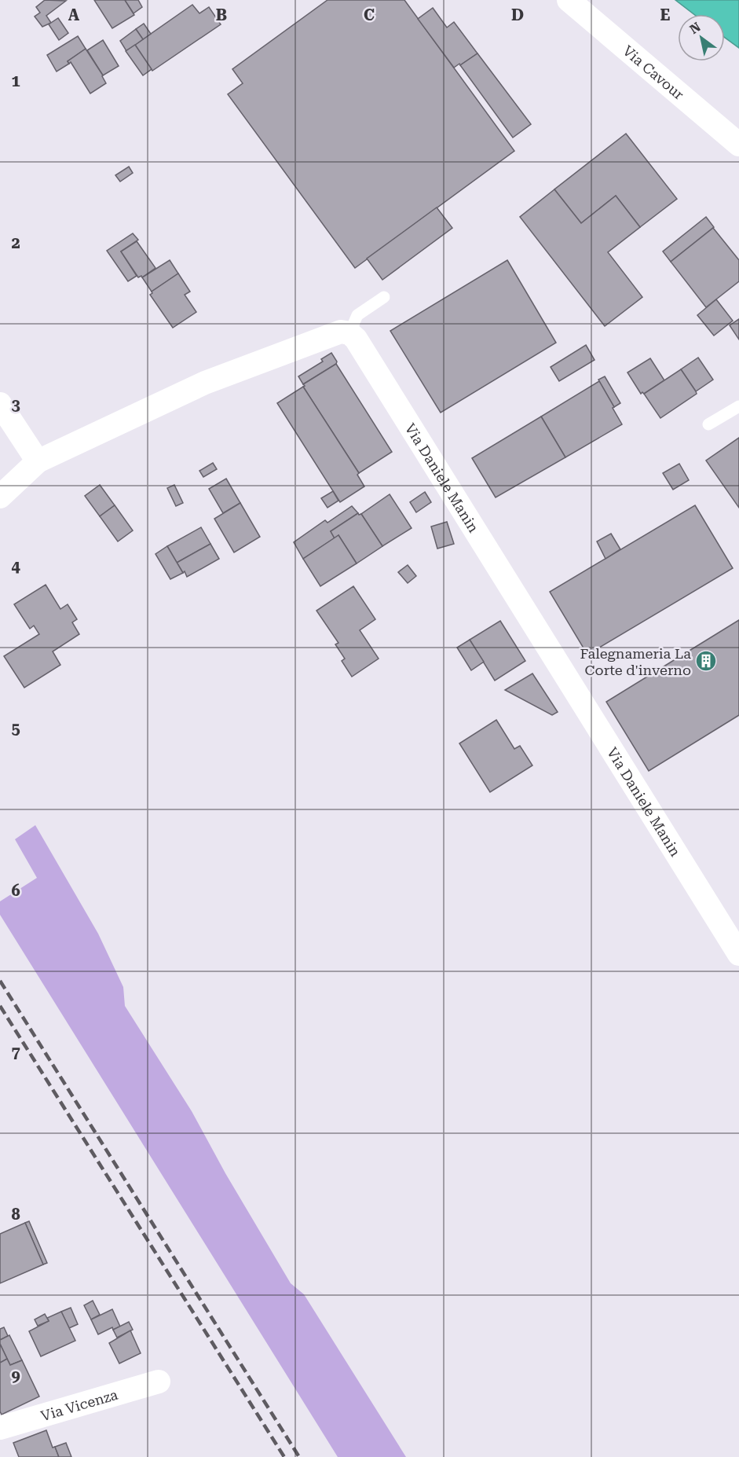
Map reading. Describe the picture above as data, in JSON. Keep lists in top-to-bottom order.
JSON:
{
  "streets": {
    "street": ["Via Cavour", "Via Daniele Manin", "Via Vicenza"]
  },
  "places": {
    "building": ["Falegnameria La Corte d'inverno"]
  },
  "north": "top left",
  "grid": {
    "columns": [
      "A",
      "B",
      "C",
      "D",
      "E"
    ],
    "rows": [
      "1",
      "2",
      "3",
      "4",
      "5",
      "6",
      "7",
      "8",
      "9"
    ]
  }
}
